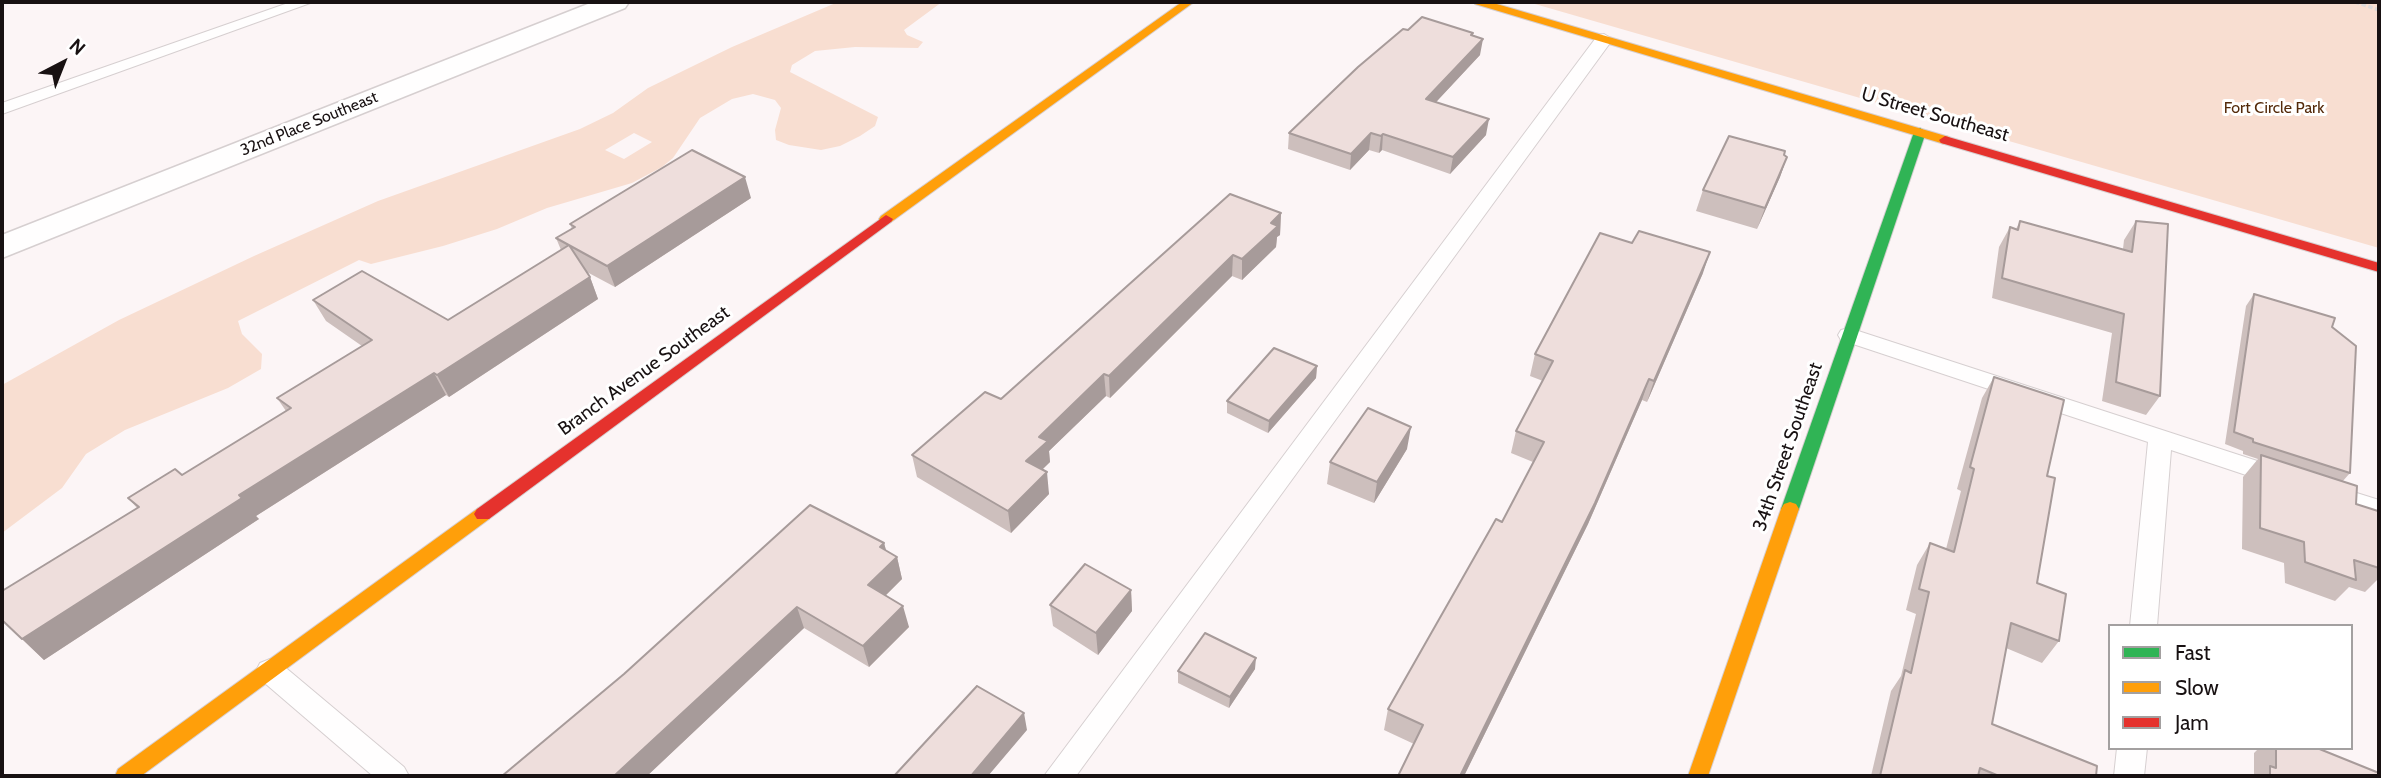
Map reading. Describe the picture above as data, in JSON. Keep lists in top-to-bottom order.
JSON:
{
  "streets": {
    "main road": ["U Street Southeast", "Branch Avenue Southeast", "34th Street Southeast"],
    "street": ["32nd Place Southeast"]
  },
  "crossings": [
    ["U Street Southeast", "34th Street Southeast"]
  ],
  "parks": ["Fort Circle Park"],
  "legend": ["Fast", "Slow", "Jam"],
  "north": "top right"
}
